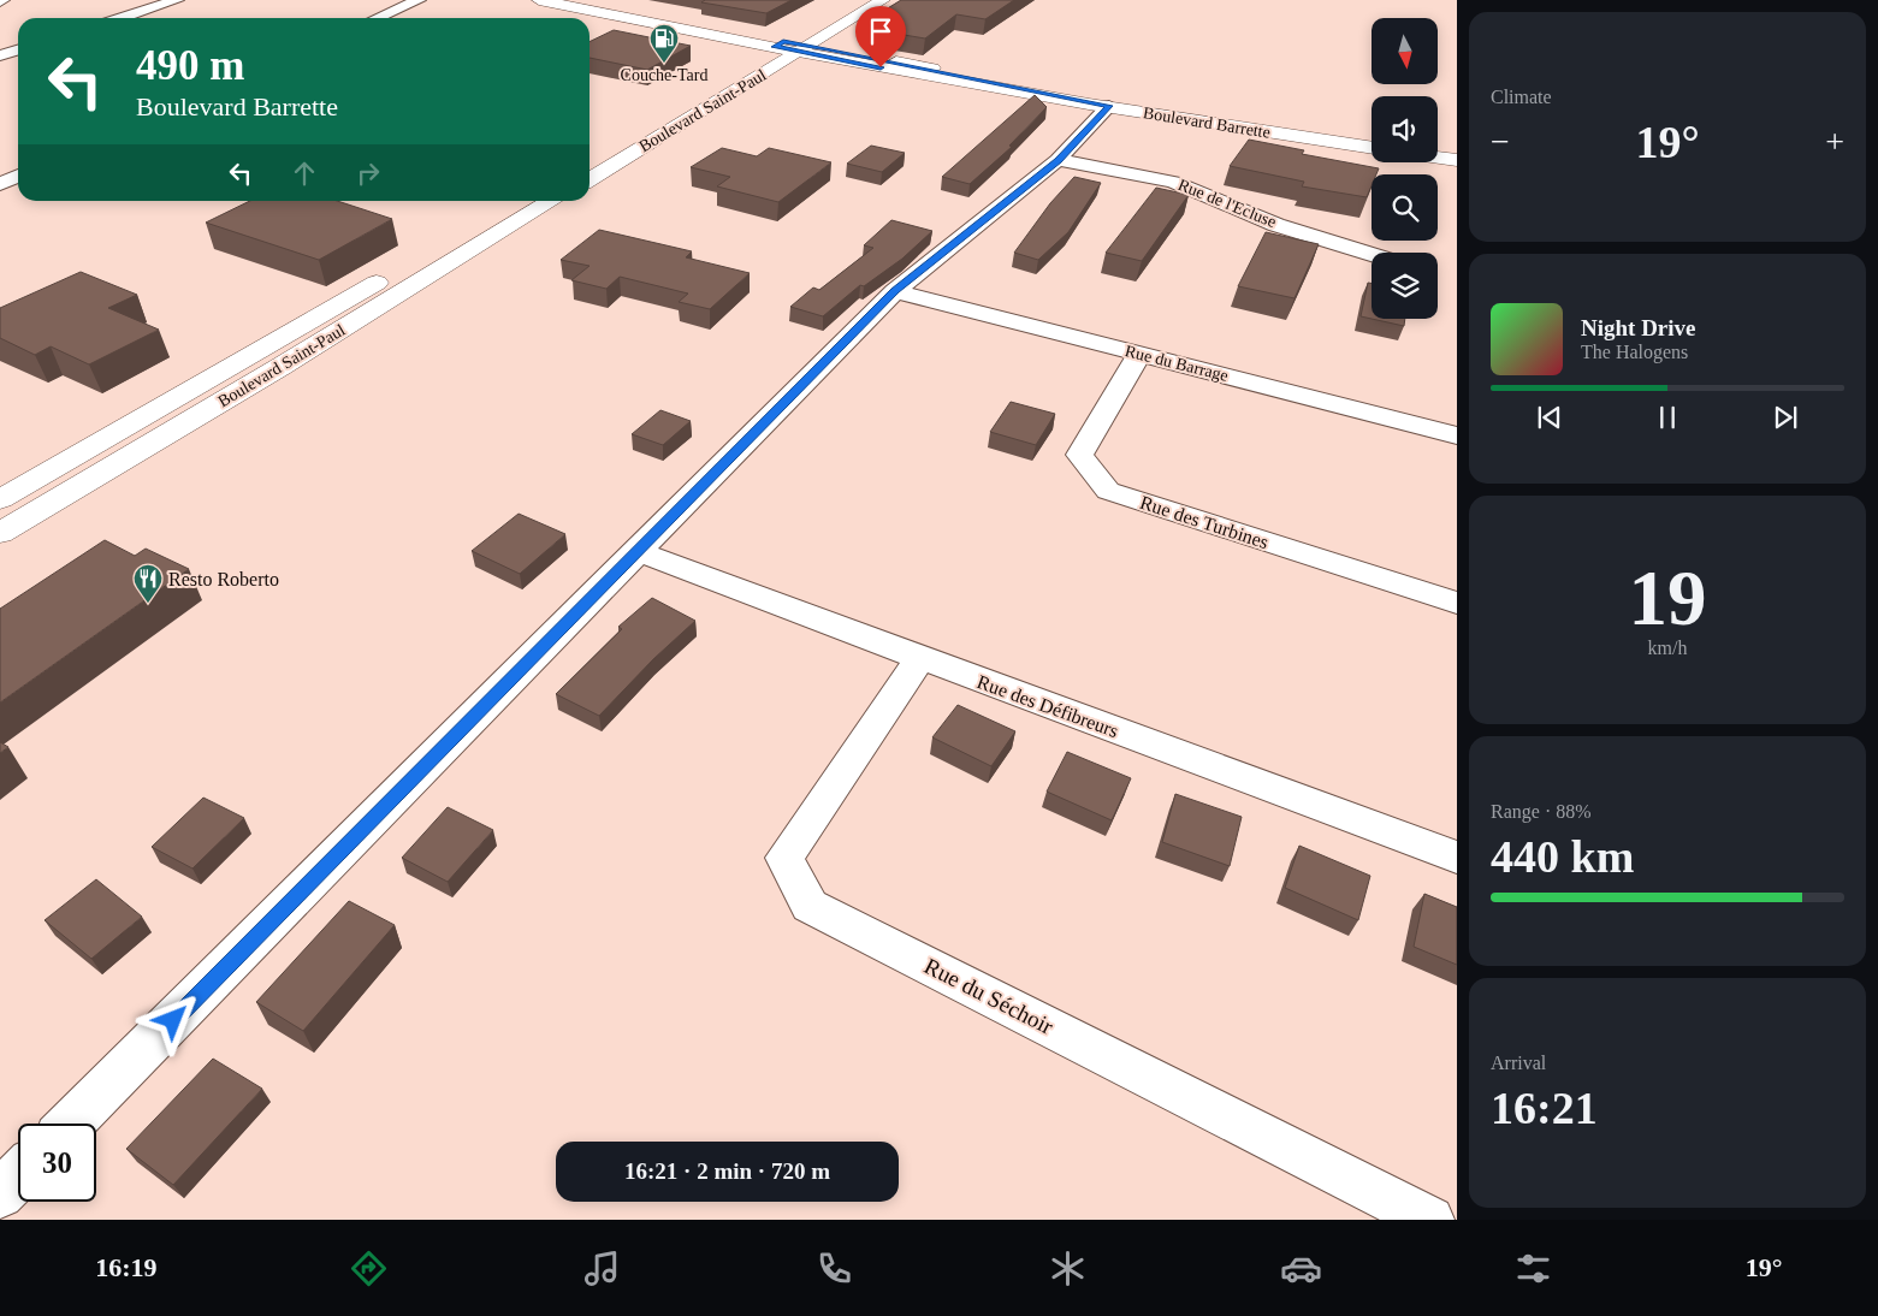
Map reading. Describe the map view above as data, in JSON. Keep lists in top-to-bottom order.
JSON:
{
  "streets": {
    "main road": ["Boulevard Saint-Paul", "Boulevard Barrette"],
    "street": [
      "Rue de l'Ecluse",
      "Rue du Barrage",
      "Rue des Turbines",
      "Rue des Défibreurs",
      "Rue du Séchoir"
    ]
  },
  "crossings": [
    ["Boulevard Saint-Paul", "Boulevard Barrette"],
    ["Rue du Barrage", "Rue des Turbines"],
    ["Rue des Défibreurs", "Rue du Séchoir"]
  ],
  "places": {
    "fuel station": ["Couche-Tard"],
    "restaurant": ["Resto Roberto"]
  },
  "north": "bottom",
  "page": {
    "tile": [
      "Climate",
      ["19", "km/h"],
      ["Range · 88%", "440 km"],
      ["Arrival", "16:21"]
    ],
    "turn": ["490 m", "Boulevard Barrette"],
    "heat": ["−", "19°", "+"],
    "song": ["Night Drive", "The Halogens"],
    "limit": "30",
    "trip": "16:21 · 2 min · 720 m",
    "tabs": ["16:19", "19°"]
  }
}
